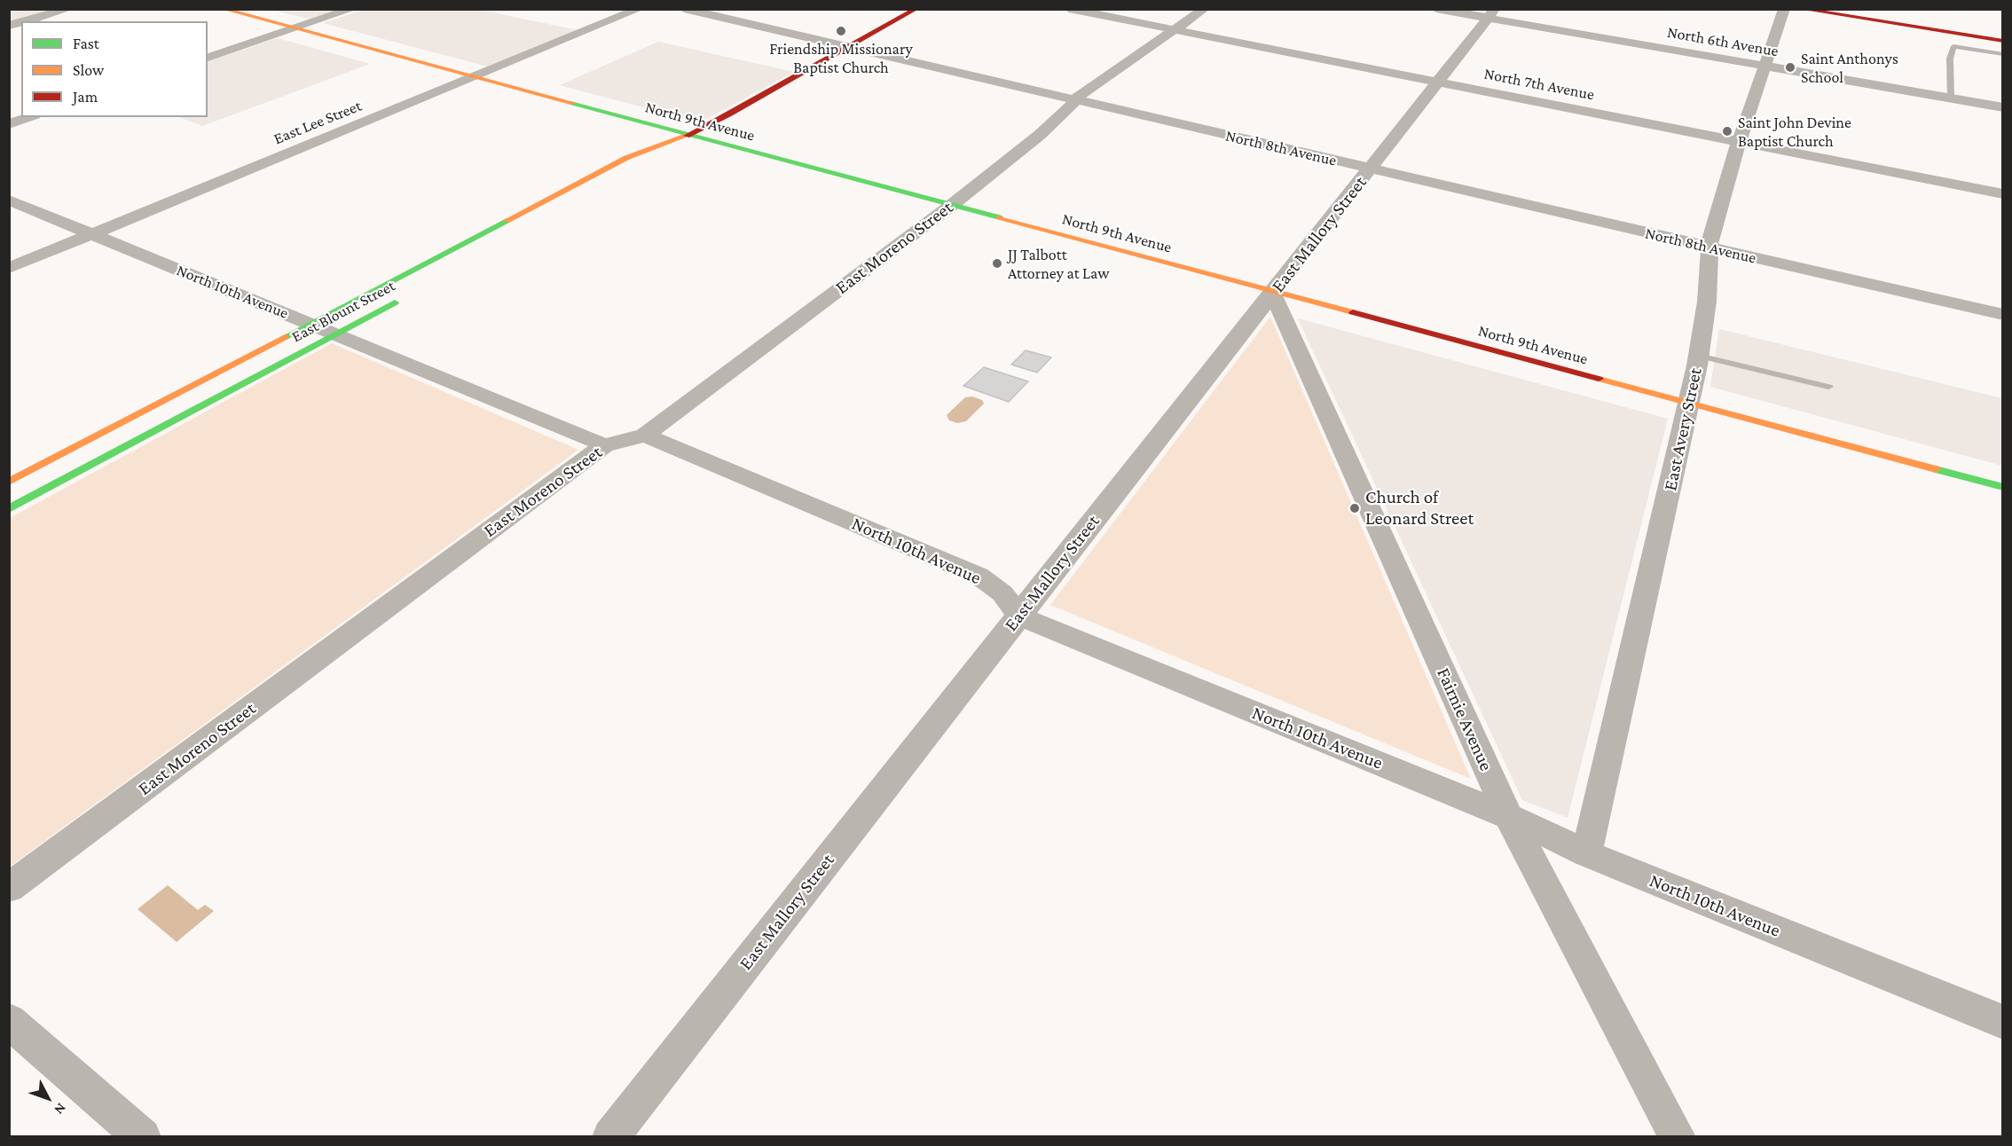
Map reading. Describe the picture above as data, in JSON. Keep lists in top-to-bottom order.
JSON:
{
  "streets": {
    "main road": ["North 9th Avenue", "East Blount Street"],
    "street": [
      "North 6th Avenue",
      "North 7th Avenue",
      "East Lee Street",
      "North 8th Avenue",
      "East Mallory Street",
      "East Moreno Street",
      "North 10th Avenue",
      "East Avery Street",
      "Fairnie Avenue"
    ]
  },
  "crossings": [
    ["North 6th Avenue", "East Mallory Street"],
    ["North 6th Avenue", "East Avery Street"],
    ["North 7th Avenue", "East Mallory Street"],
    ["North 7th Avenue", "East Moreno Street"],
    ["North 7th Avenue", "East Avery Street"],
    ["North 9th Avenue", "East Lee Street"],
    ["North 9th Avenue", "East Mallory Street"],
    ["North 9th Avenue", "East Moreno Street"],
    ["North 9th Avenue", "East Blount Street"],
    ["North 9th Avenue", "East Avery Street"],
    ["North 9th Avenue", "Fairnie Avenue"],
    ["East Lee Street", "North 10th Avenue"],
    ["North 8th Avenue", "East Mallory Street"],
    ["North 8th Avenue", "East Moreno Street"],
    ["North 8th Avenue", "East Blount Street"],
    ["North 8th Avenue", "East Avery Street"],
    ["East Mallory Street", "North 10th Avenue"],
    ["East Mallory Street", "Fairnie Avenue"],
    ["East Moreno Street", "North 10th Avenue"],
    ["North 10th Avenue", "East Blount Street"],
    ["North 10th Avenue", "East Avery Street"],
    ["North 10th Avenue", "Fairnie Avenue"]
  ],
  "places": [
    "Friendship Missionary Baptist Church",
    "Saint Anthonys School",
    "Saint John Devine Baptist Church",
    "JJ Talbott Attorney at Law",
    "Church of Leonard Street"
  ],
  "legend": ["Fast", "Slow", "Jam"],
  "north": "bottom right"
}
